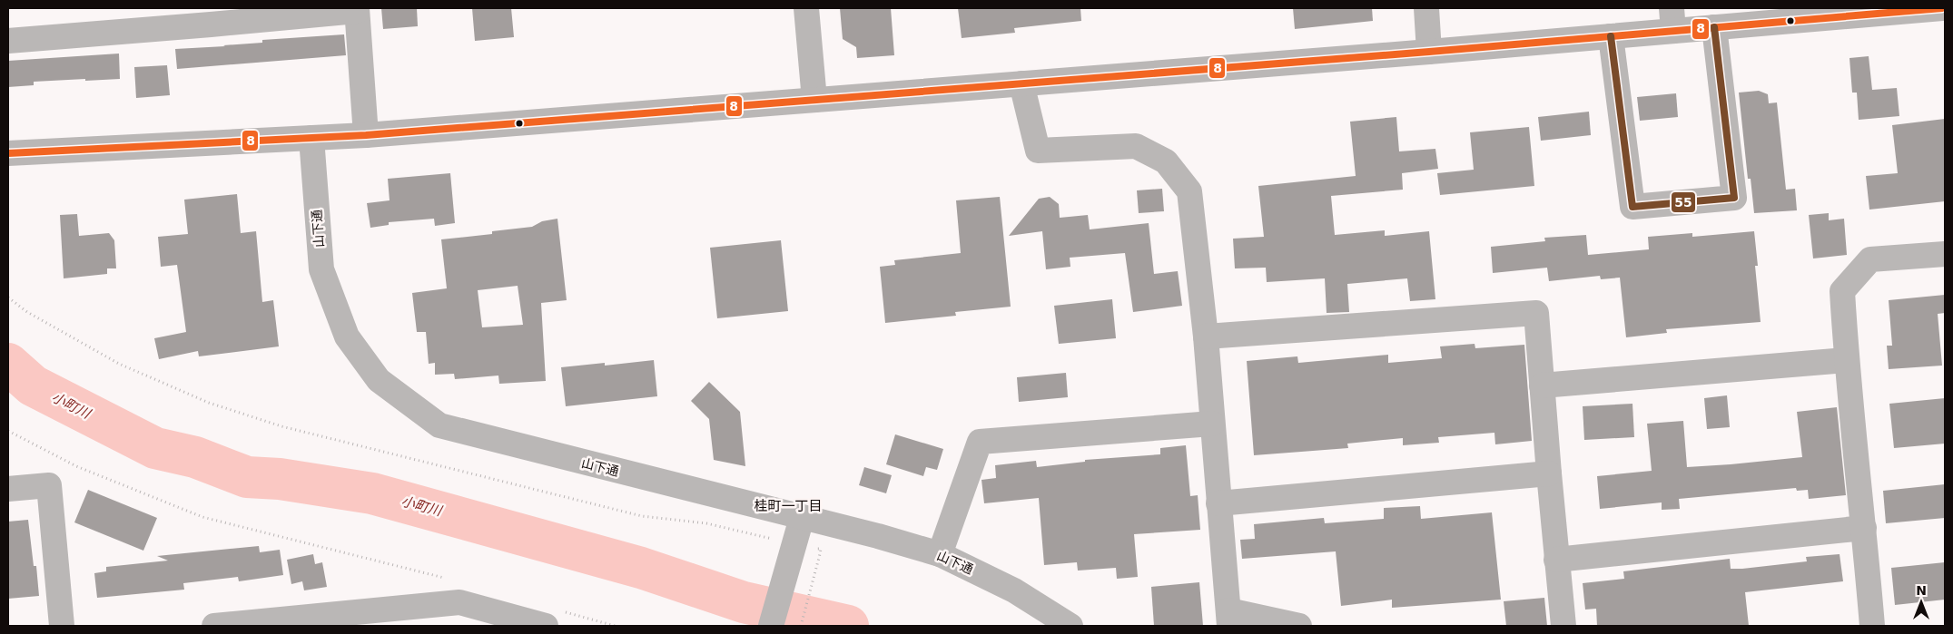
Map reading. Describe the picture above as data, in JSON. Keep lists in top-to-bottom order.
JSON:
{
  "streets": {
    "street": ["山下通"]
  },
  "districts": ["桂町一丁目"],
  "water": ["小町川"],
  "lines": ["transit line 8", "transit line 55"],
  "north": "top"
}
